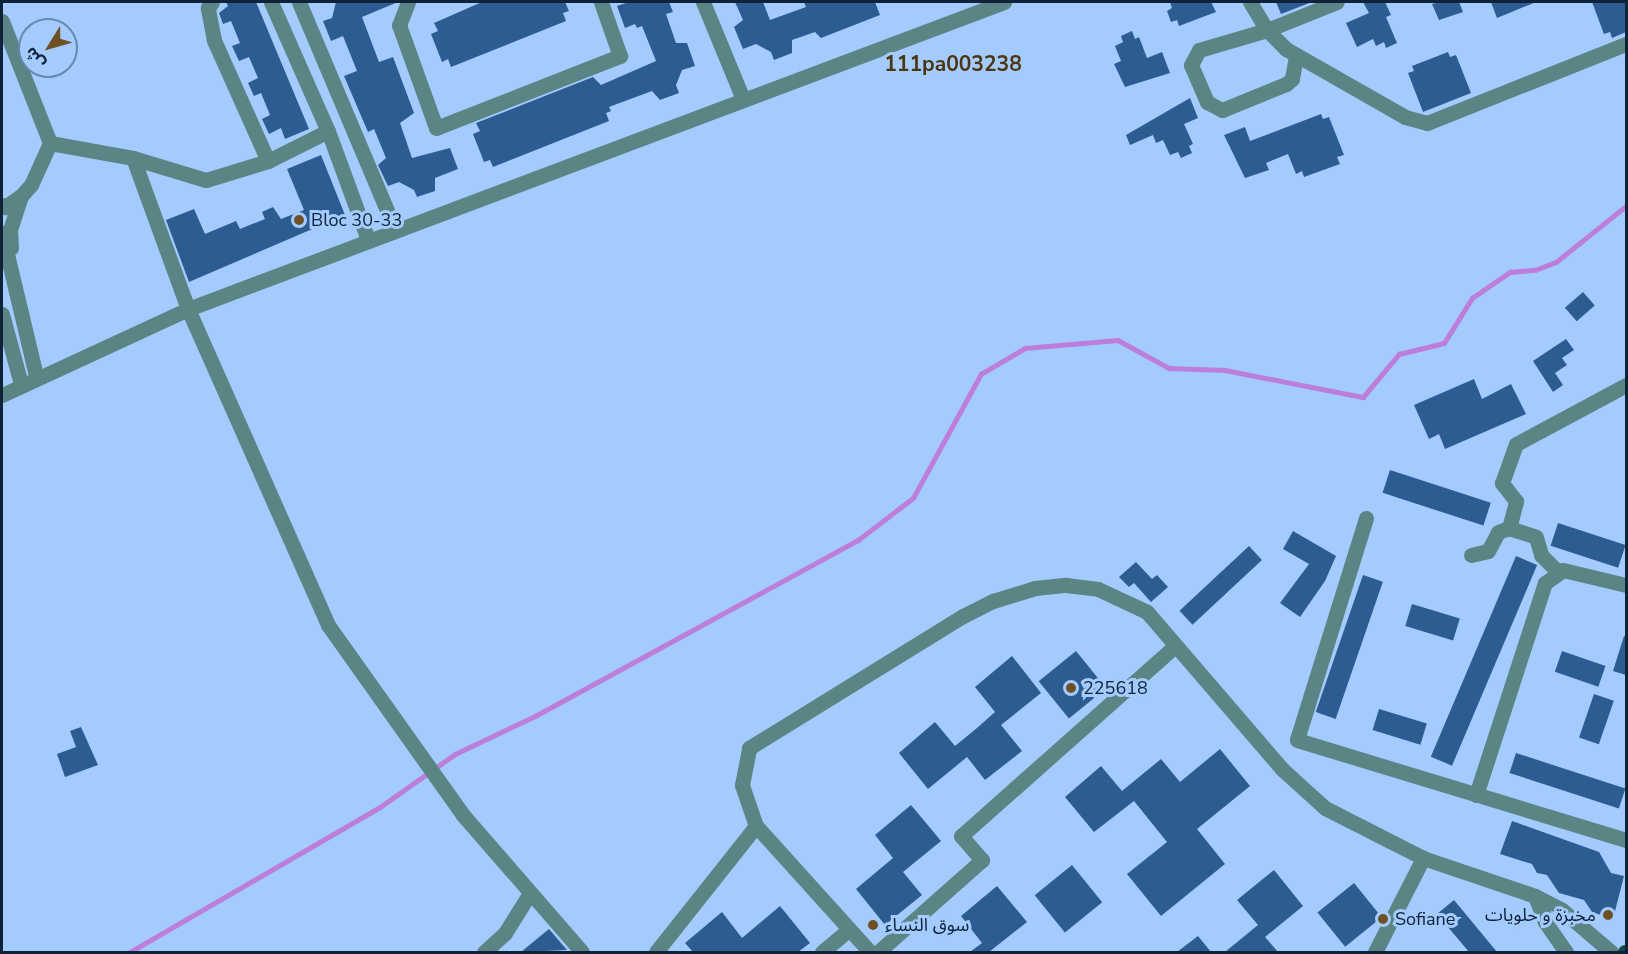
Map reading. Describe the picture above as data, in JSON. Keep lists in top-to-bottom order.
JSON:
{
  "districts": ["111pa003238"],
  "places": [
    "Bloc 30-33",
    "225618",
    "مخبزة و حلويات",
    "Sofiane",
    "سوق النساء"
  ],
  "north": "bottom left"
}
